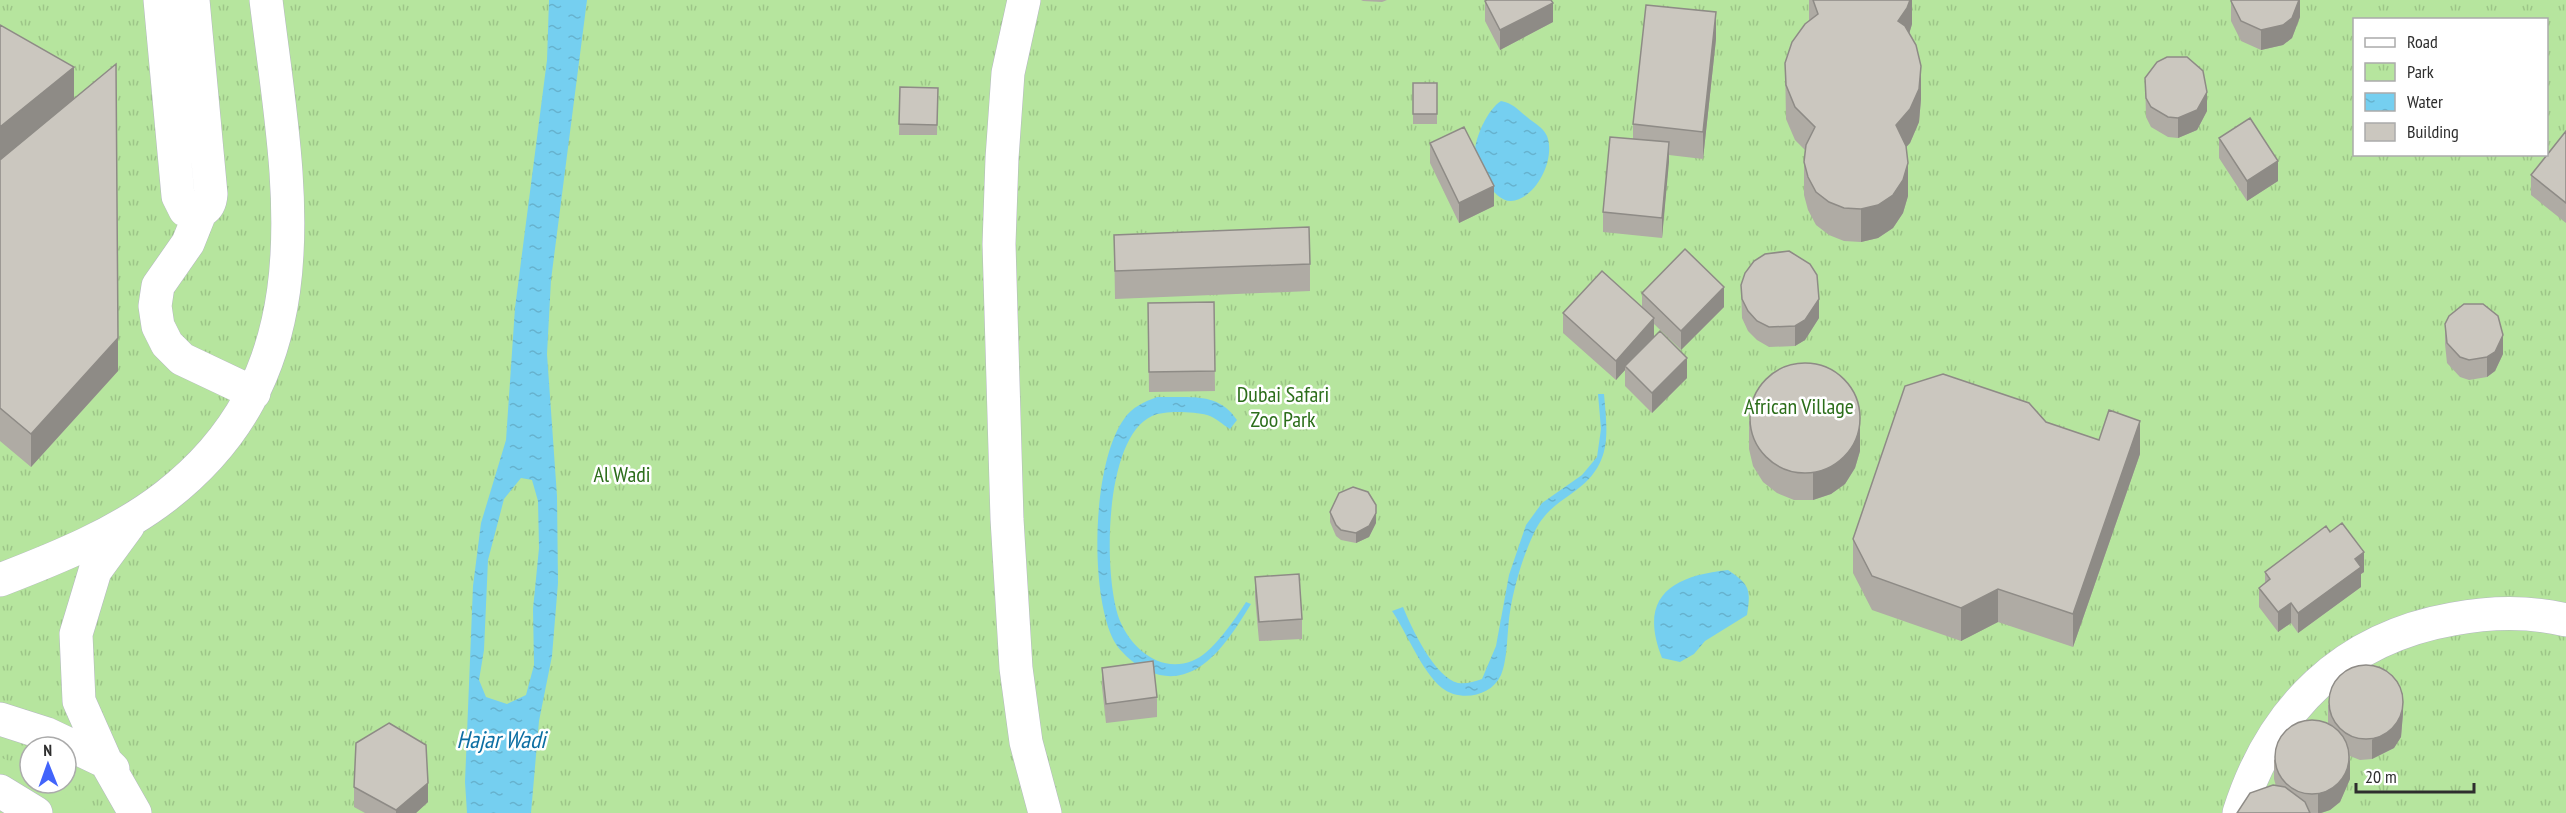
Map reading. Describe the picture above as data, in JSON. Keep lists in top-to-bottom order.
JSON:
{
  "water": ["Hajar Wadi"],
  "parks": ["Dubai Safari Zoo Park", "African Village", "Al Wadi"],
  "legend": [
    "Road",
    "Park",
    "Water",
    "Building"
  ],
  "scale_bar": "20 m",
  "north": "top"
}
